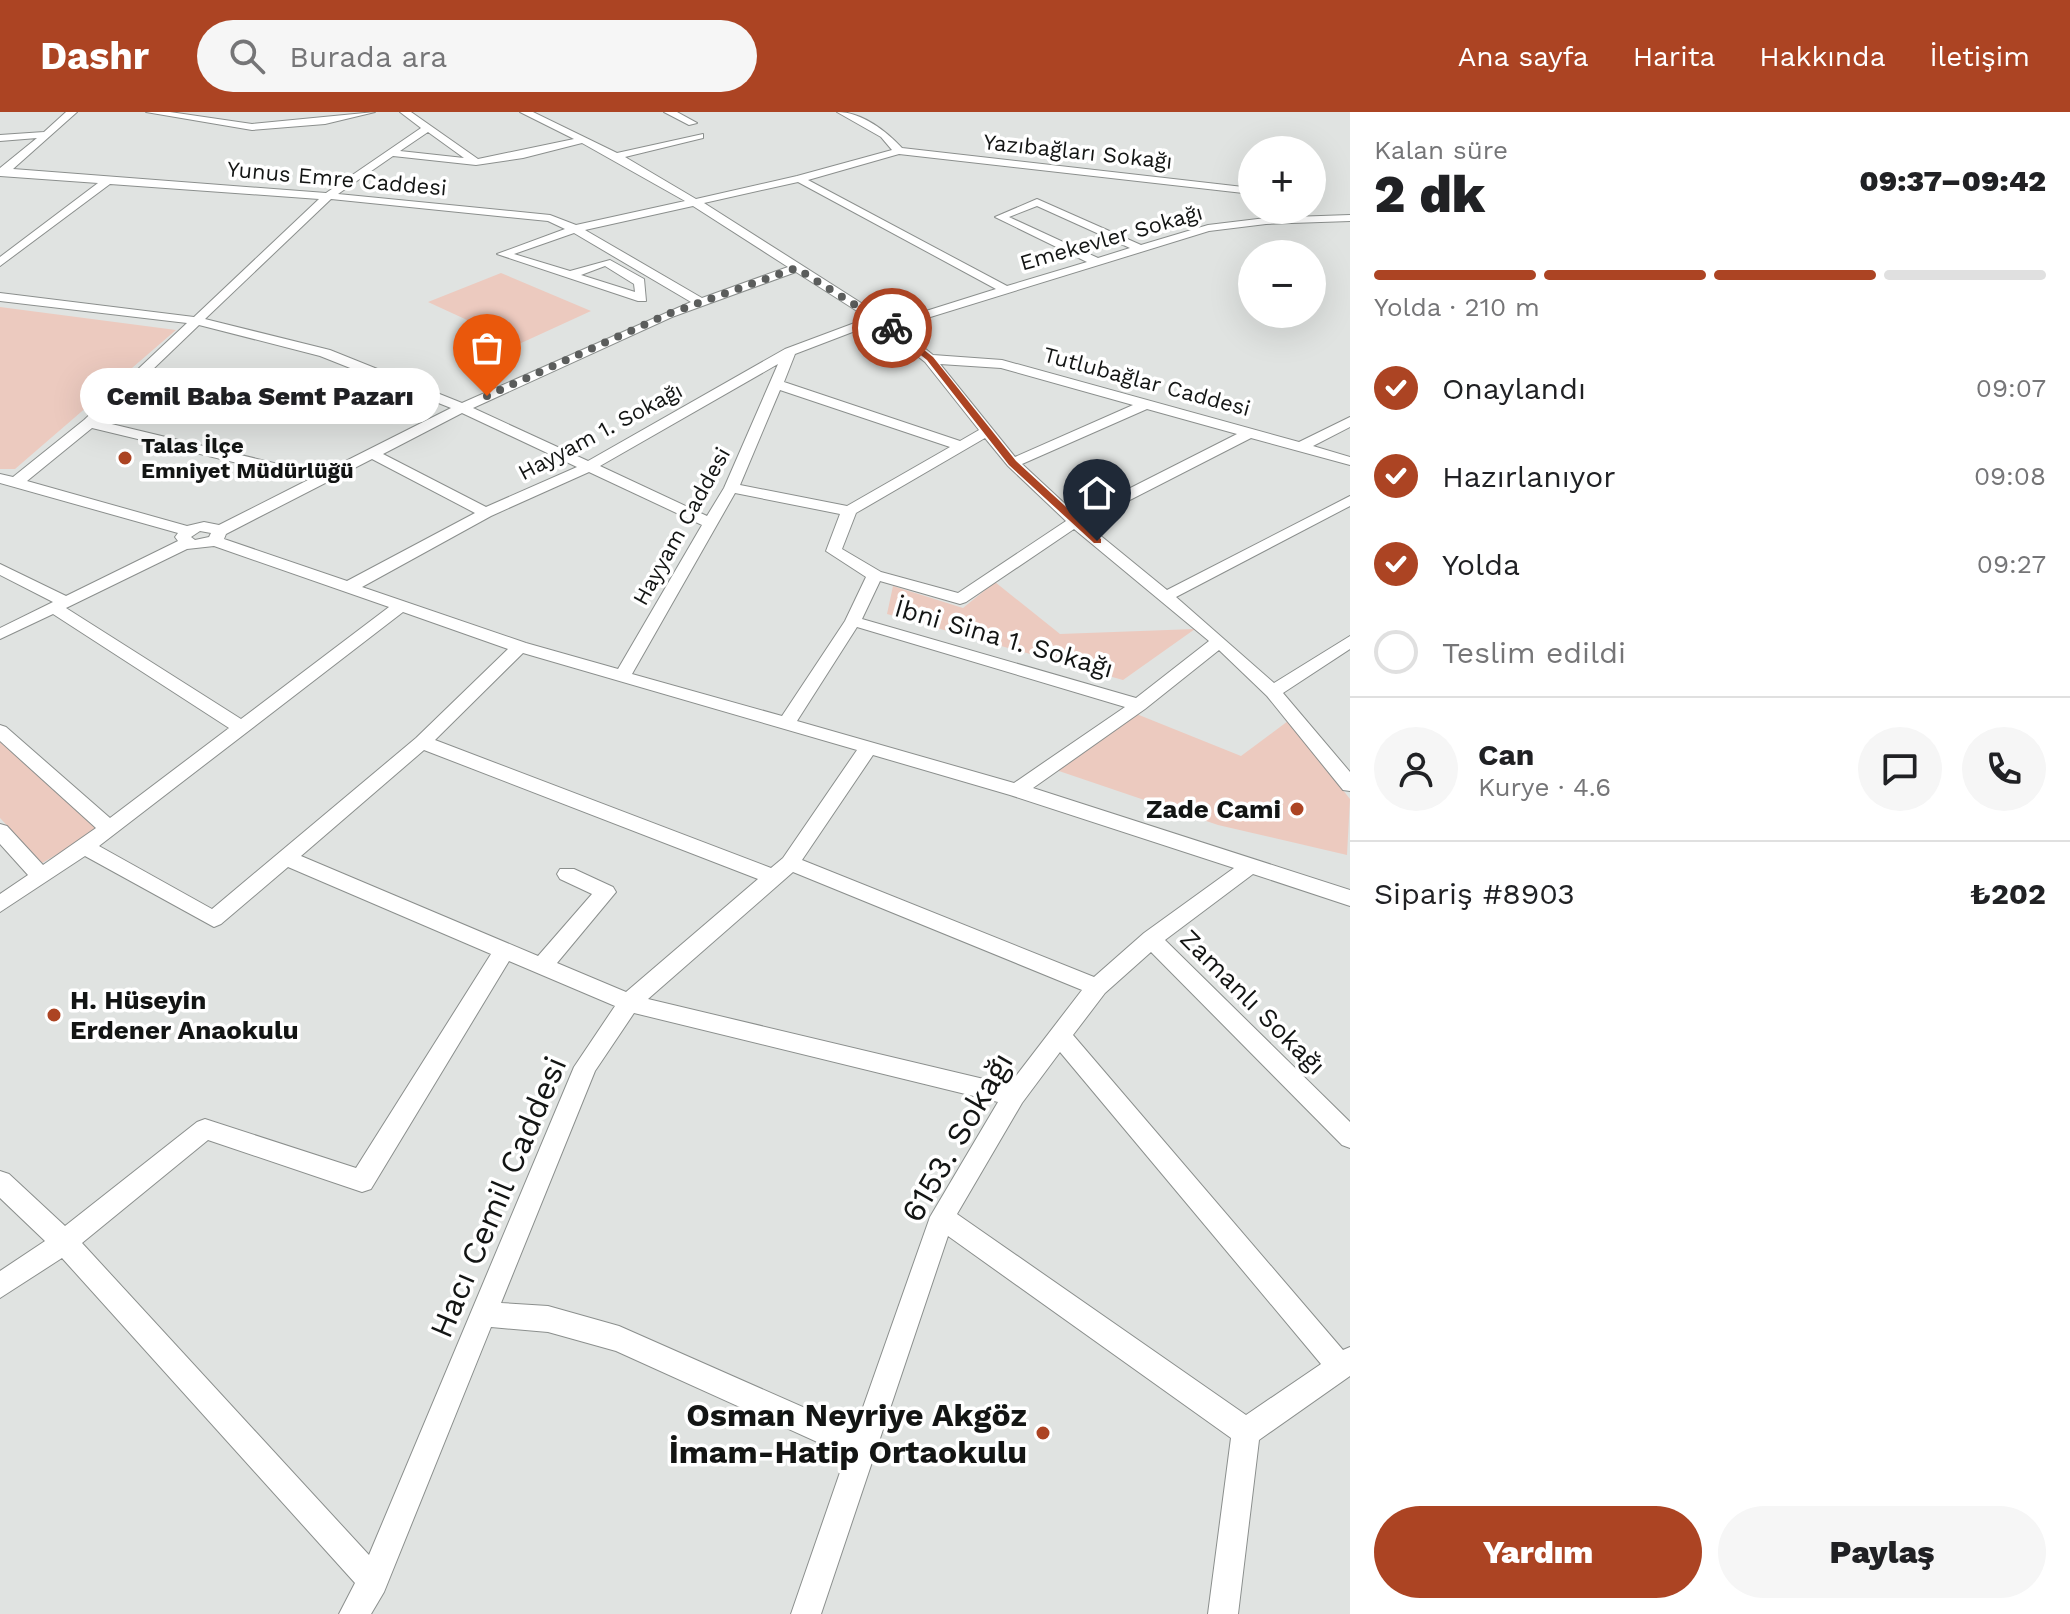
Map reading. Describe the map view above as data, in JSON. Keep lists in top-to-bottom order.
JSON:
{
  "streets": {
    "street": [
      "Yazıbağları Sokağı",
      "Yunus Emre Caddesi",
      "Emekevler Sokağı",
      "Tutlubağlar Caddesi",
      "Hayyam 1. Sokağı",
      "Hayyam Caddesi",
      "İbni Sina 1. Sokağı",
      "Zamanlı Sokağı",
      "6153. Sokağı",
      "Hacı Cemil Caddesi"
    ]
  },
  "crossings": [
    ["Emekevler Sokağı", "Hayyam 1. Sokağı"],
    ["Hayyam 1. Sokağı", "Hayyam Caddesi"],
    ["Zamanlı Sokağı", "6153. Sokağı"]
  ],
  "places": [
    "Cemil Baba Semt Pazarı",
    "Talas İlçe Emniyet Müdürlüğü",
    "Zade Cami",
    "H. Hüseyin Erdener Anaokulu",
    "Osman Neyriye Akgöz İmam-Hatip Ortaokulu"
  ],
  "page": {
    "header": "Dashr",
    "search": "Burada ara",
    "nav": [
      "Ana sayfa",
      "Harita",
      "Hakkında",
      "İletişim"
    ],
    "heading": ["2 dk", "Kalan süre", "09:37–09:42"],
    "panel": [
      "Can",
      "Kurye · 4.6",
      "Sipariş #8903",
      "₺202"
    ],
    "map_buttons": ["+", "−"],
    "bar": "Yolda · 210 m",
    "list": [
      ["Onaylandı", "09:07"],
      ["Hazırlanıyor", "09:08"],
      ["Yolda", "09:27"],
      "Teslim edildi"
    ],
    "bubble": "Cemil Baba Semt Pazarı",
    "buttons": ["Yardım", "Paylaş"]
  }
}
